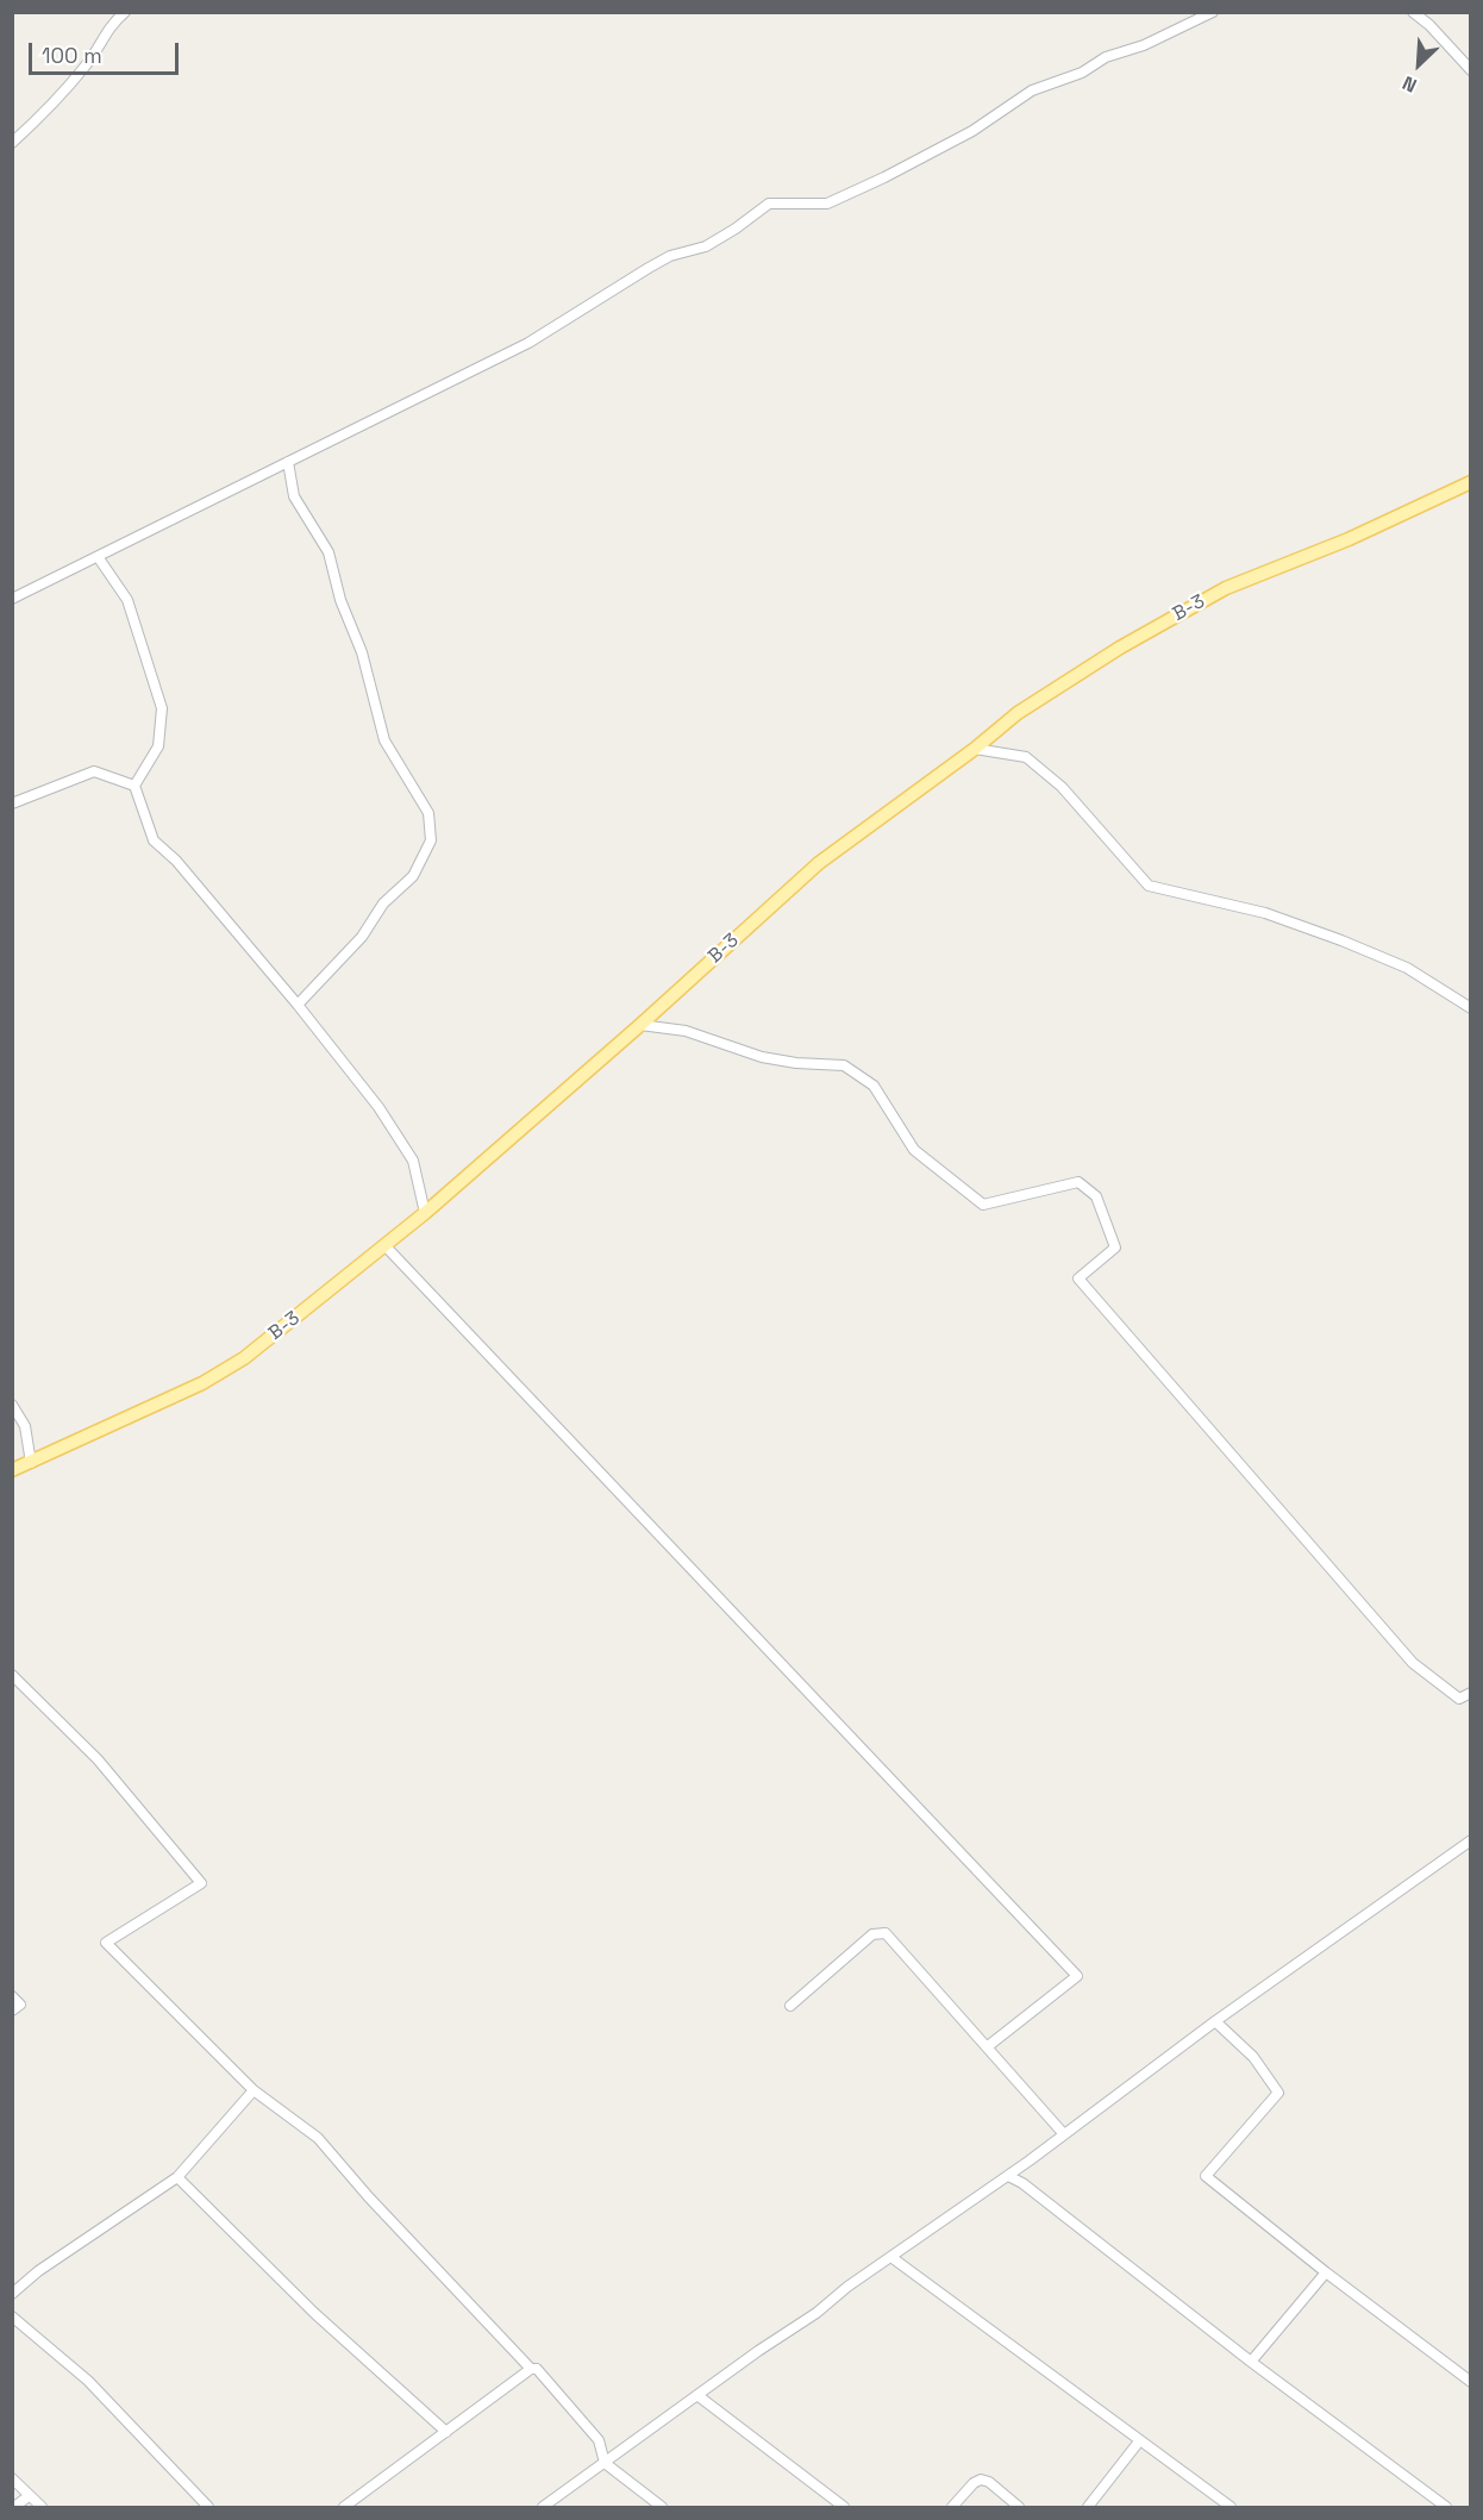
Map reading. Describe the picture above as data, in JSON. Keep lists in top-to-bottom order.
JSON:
{
  "streets": {
    "main road": ["B-3"]
  },
  "scale_bar": "100 m",
  "north": "bottom left"
}
